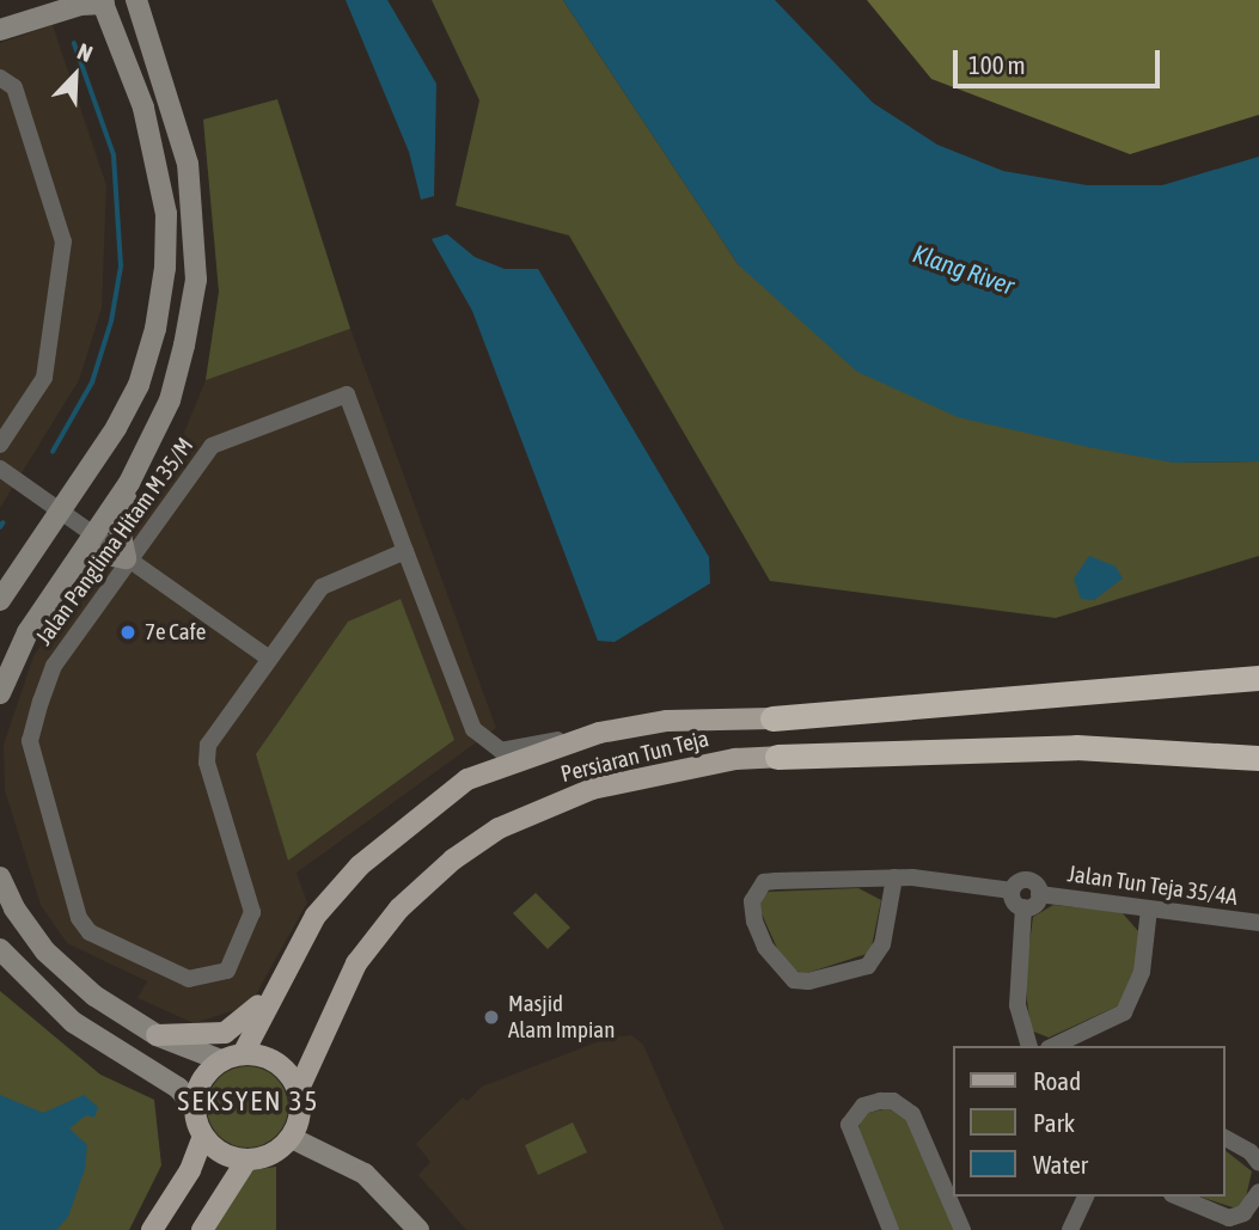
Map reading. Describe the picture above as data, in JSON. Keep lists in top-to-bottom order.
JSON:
{
  "streets": {
    "main road": ["Persiaran Tun Teja"],
    "street": ["Jalan Panglima Hitam M 35/M", "Jalan Tun Teja 35/4A"]
  },
  "districts": ["SEKSYEN 35"],
  "water": ["Klang River"],
  "places": ["7e Cafe", "Masjid Alam Impian"],
  "legend": ["Road", "Park", "Water"],
  "scale_bar": "100 m",
  "north": "top right"
}
